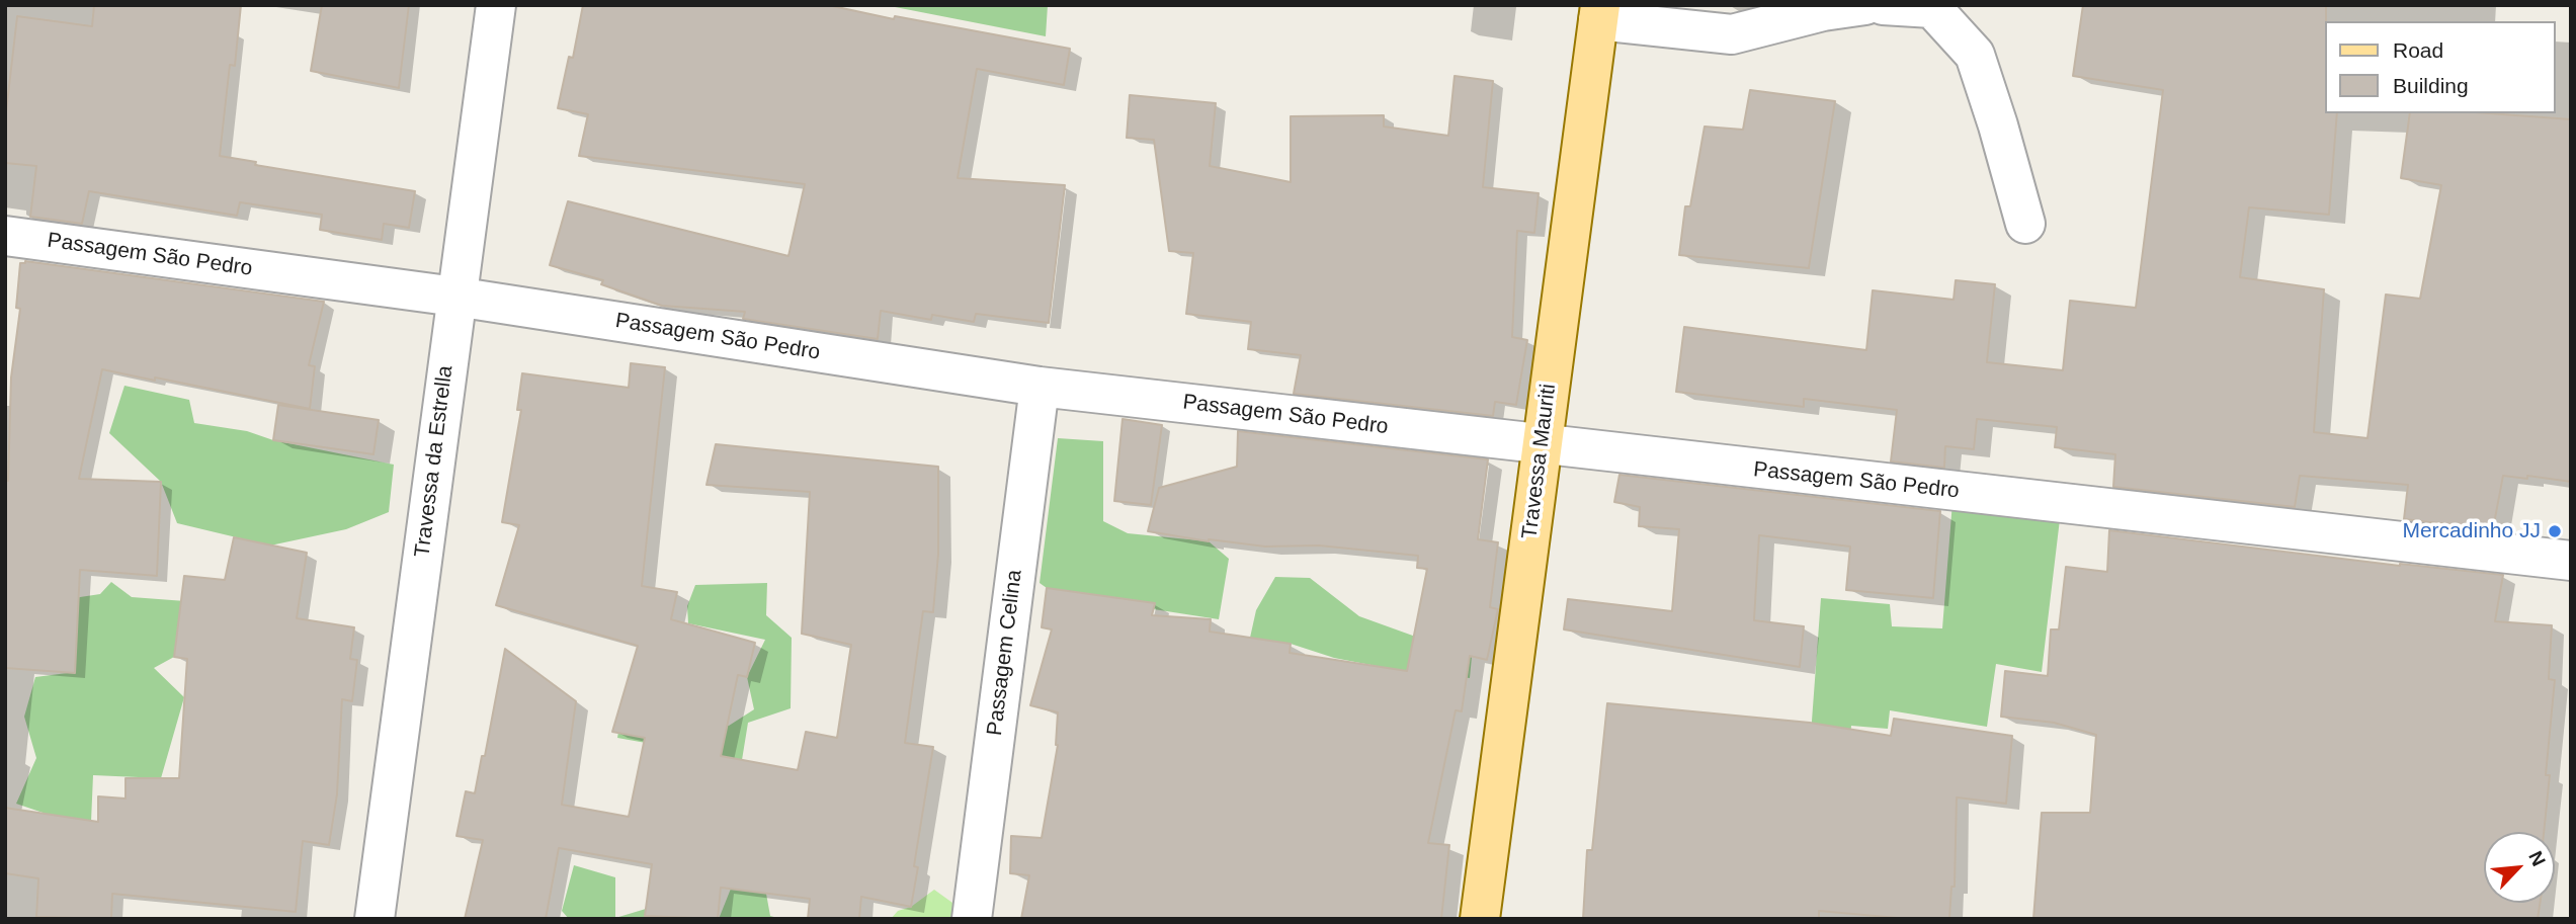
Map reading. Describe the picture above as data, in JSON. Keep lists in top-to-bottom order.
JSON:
{
  "streets": {
    "main road": ["Travessa Mauriti"],
    "street": ["Passagem São Pedro", "Travessa da Estrella", "Passagem Celina"]
  },
  "crossings": [
    ["Passagem São Pedro", "Travessa da Estrella"],
    ["Passagem São Pedro", "Travessa Mauriti"],
    ["Passagem São Pedro", "Passagem Celina"]
  ],
  "places": ["Mercadinho JJ"],
  "legend": ["Road", "Building"],
  "north": "top right"
}
